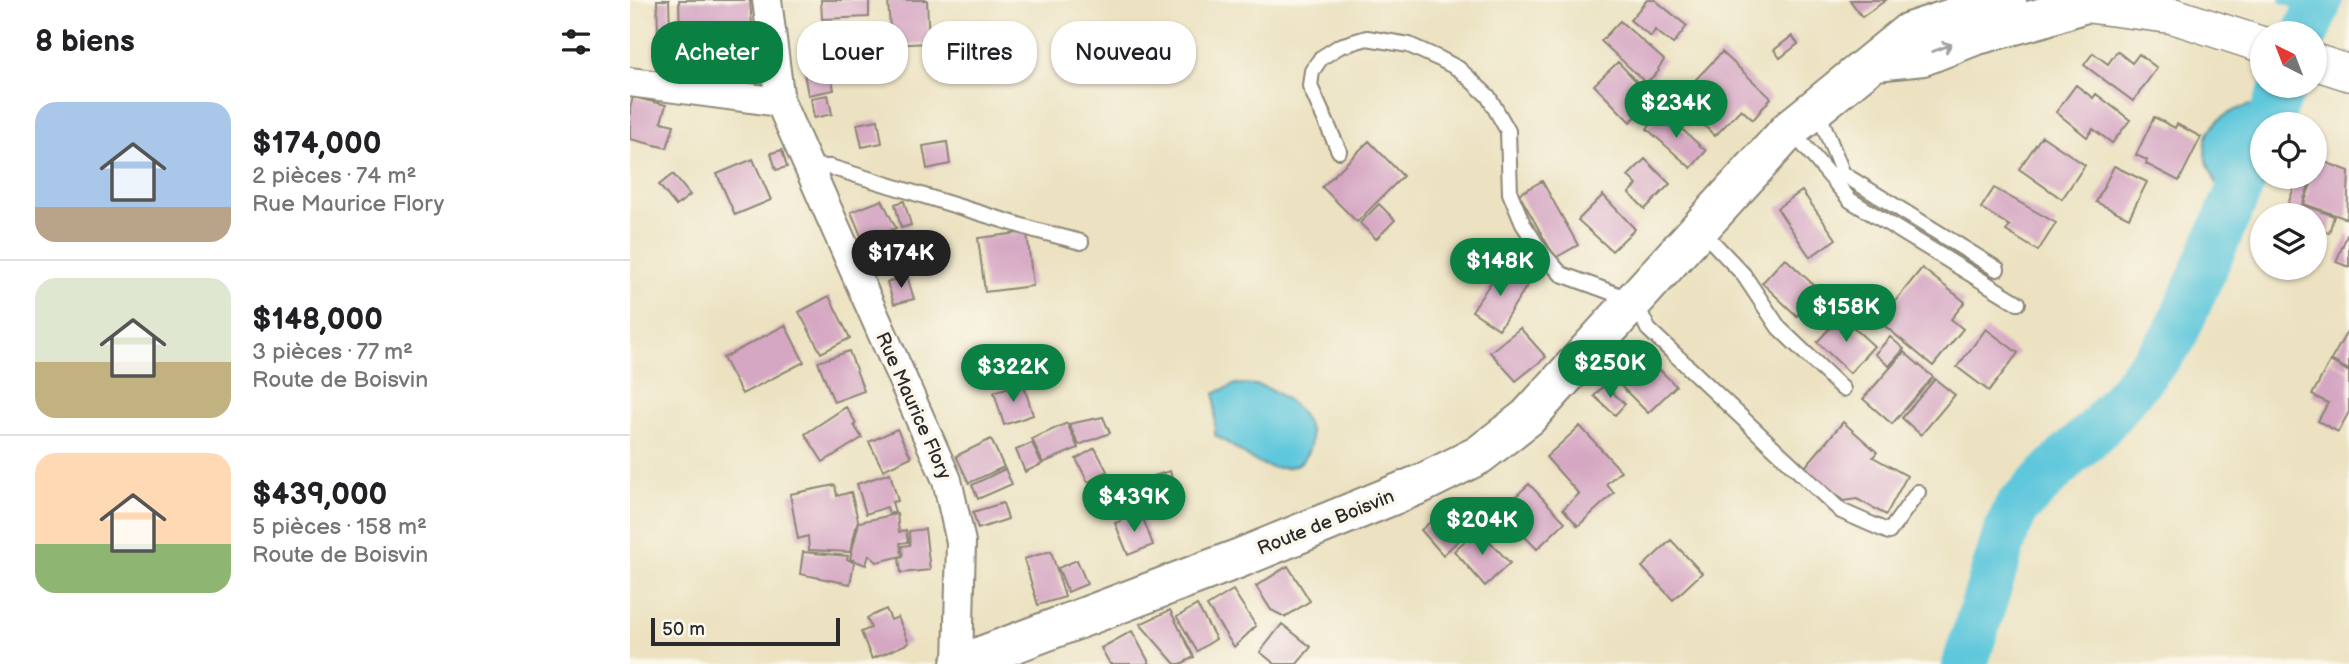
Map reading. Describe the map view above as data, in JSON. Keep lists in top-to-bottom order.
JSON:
{
  "streets": {
    "main road": ["Route de Boisvin"],
    "street": ["Rue Maurice Flory"]
  },
  "crossings": [
    ["Rue Maurice Flory", "Route de Boisvin"]
  ],
  "scale_bar": "50 m",
  "north": "top left",
  "page": {
    "heading": "8 biens",
    "chip": [
      "Acheter",
      "Louer",
      "Filtres",
      "Nouveau"
    ],
    "price": [
      "$234K",
      "$174K",
      "$148K",
      "$158K",
      "$250K",
      "$322K",
      "$439K",
      "$204K"
    ],
    "list": [
      {
        "name": "$174,000",
        "note": "2 pièces · 74 m² · Rue Maurice Flory"
      },
      {
        "name": "$148,000",
        "note": "3 pièces · 77 m² · Route de Boisvin"
      },
      {
        "name": "$439,000",
        "note": "5 pièces · 158 m² · Route de Boisvin"
      }
    ],
    "scale": "50 m"
  }
}
